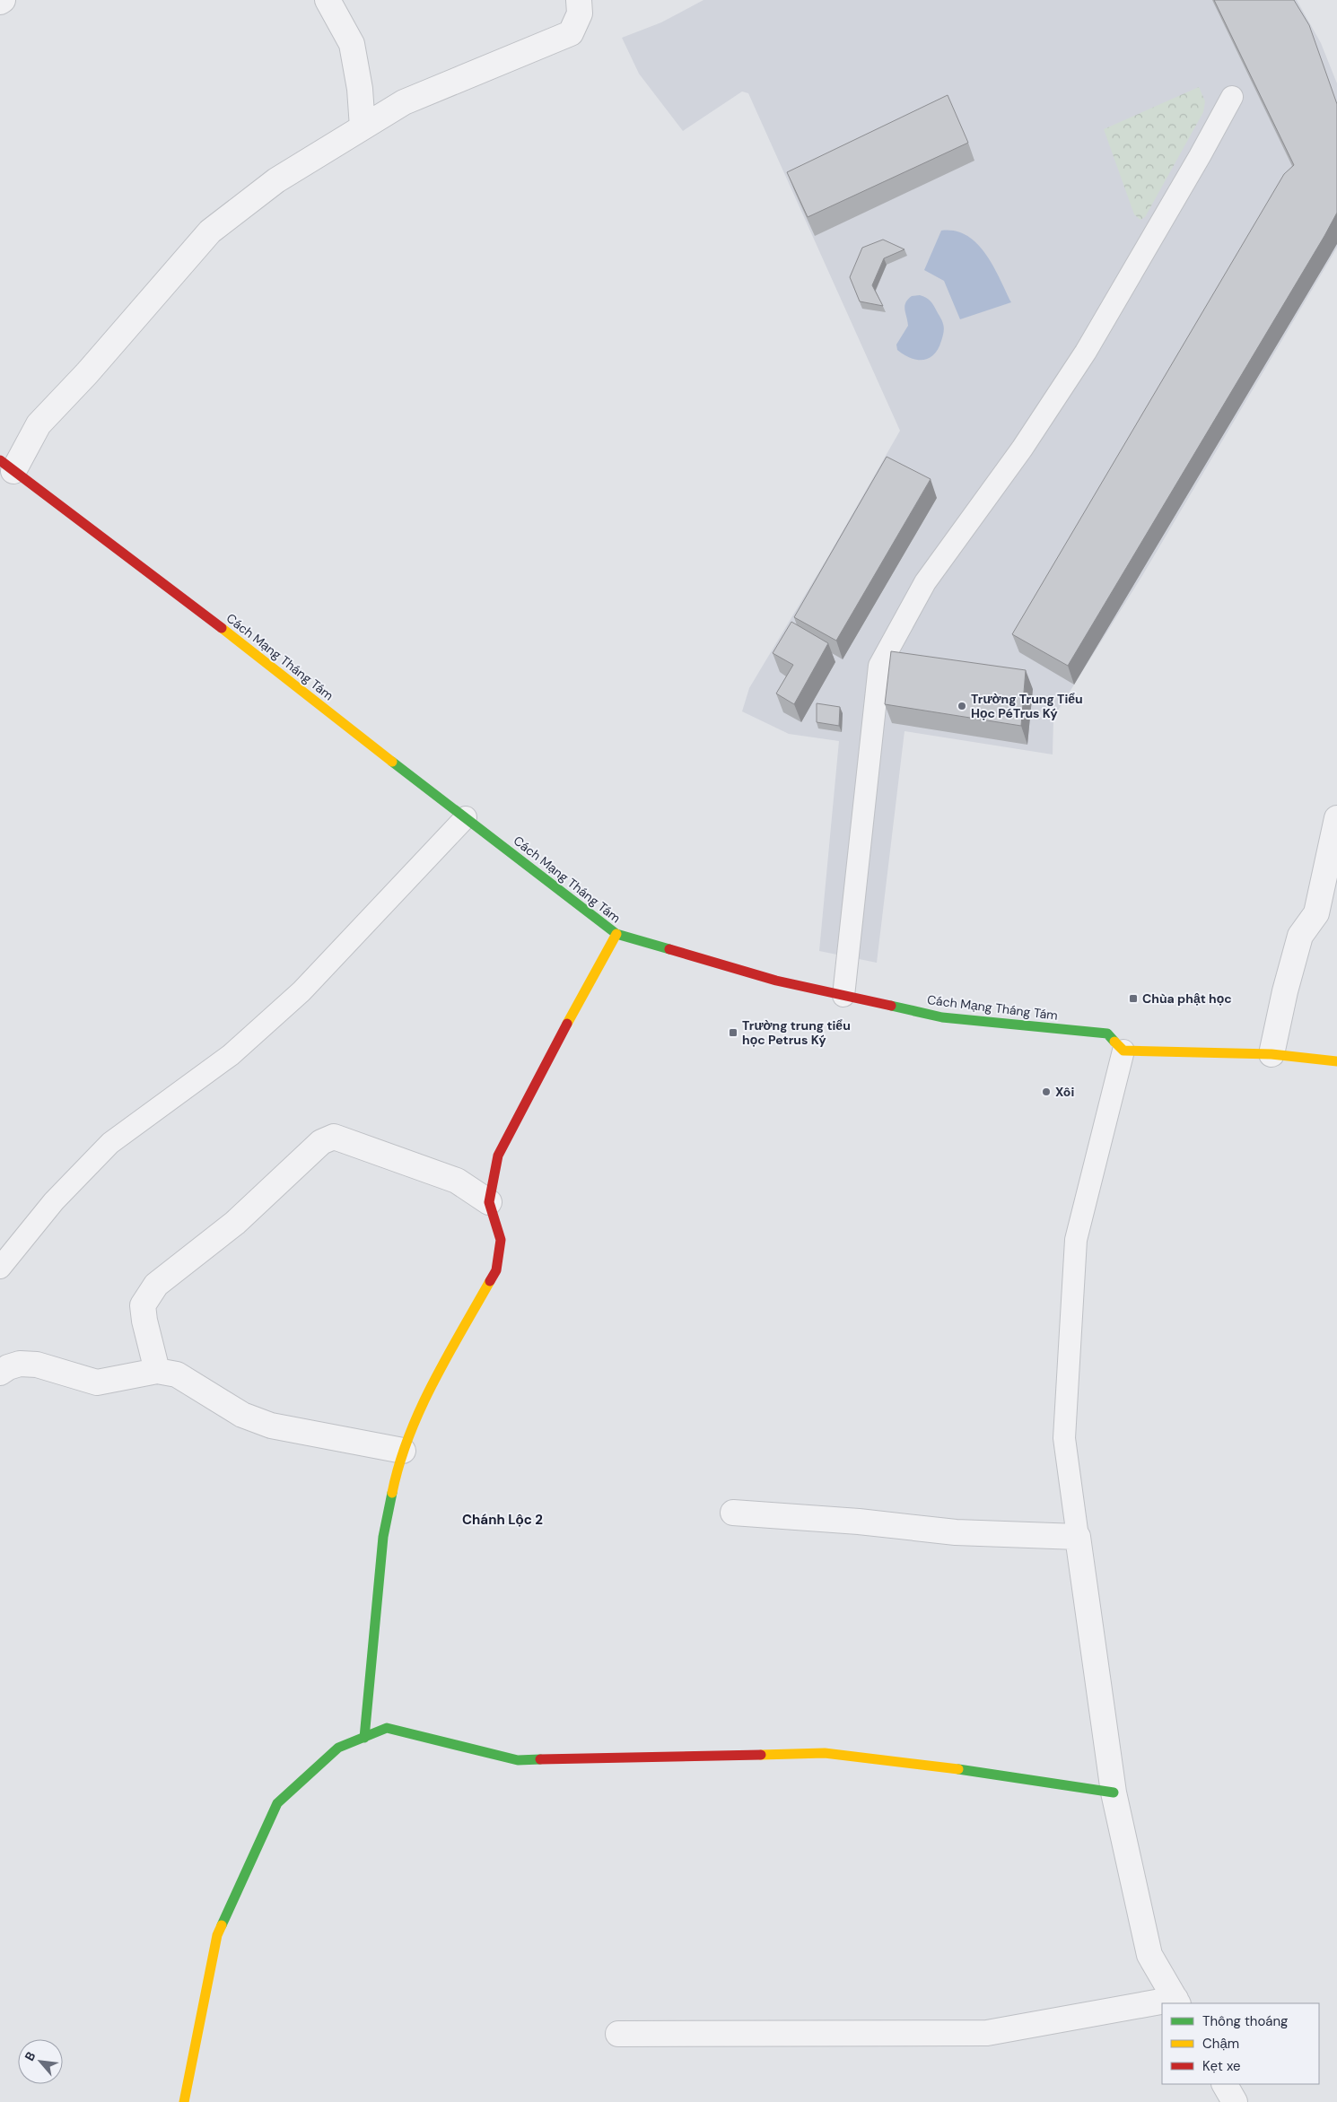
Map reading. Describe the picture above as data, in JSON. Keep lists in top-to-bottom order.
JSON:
{
  "streets": {
    "street": ["Cách Mạng Tháng Tám"]
  },
  "districts": ["Chánh Lộc 2"],
  "places": {
    "other": ["Trường Trung Tiểu Học PéTrus Ký", "Xôi"],
    "transit": ["Chùa phật học", "Trường trung tiểu học Petrus Ký"]
  },
  "legend": ["Thông thoáng", "Chậm", "Kẹt xe"],
  "north": "top left"
}
